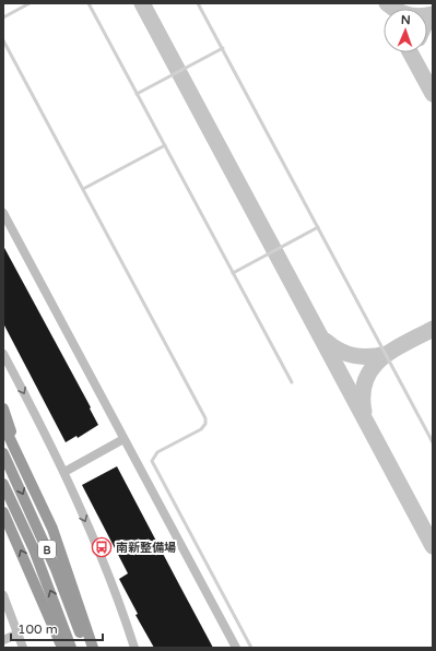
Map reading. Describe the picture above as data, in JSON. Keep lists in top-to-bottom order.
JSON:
{
  "streets": {
    "highway": ["B"]
  },
  "places": {
    "bus stop": ["南新整備場"]
  },
  "scale_bar": "100 m",
  "north": "top"
}
